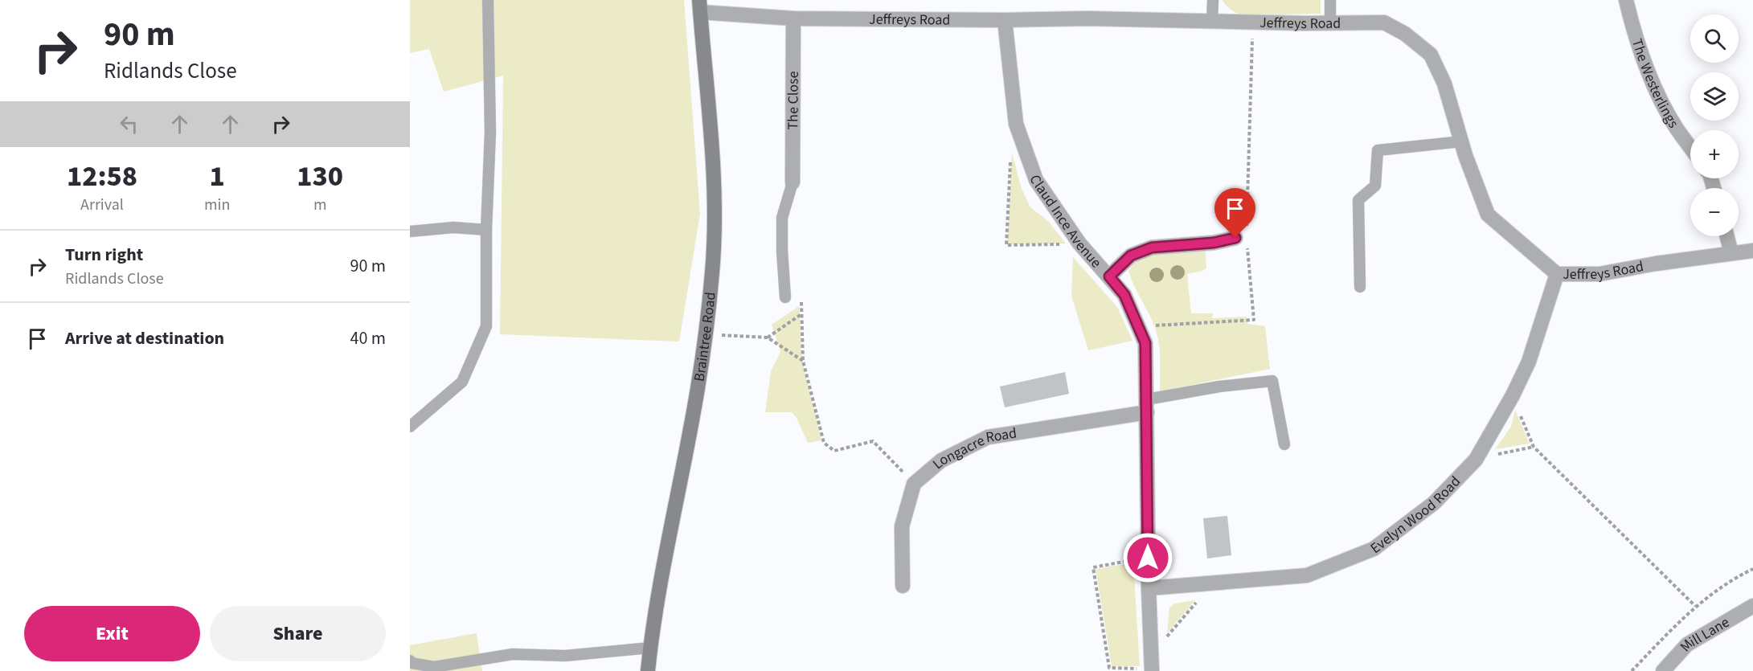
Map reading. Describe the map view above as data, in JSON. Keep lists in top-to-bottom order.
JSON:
{
  "streets": {
    "main road": ["Braintree Road"],
    "street": [
      "Jeffreys Road",
      "The Westerlings",
      "The Close",
      "Claud Ince Avenue",
      "Longacre Road",
      "Evelyn Wood Road",
      "Mill Lane"
    ]
  },
  "crossings": [
    ["Jeffreys Road", "The Close"],
    ["Jeffreys Road", "Claud Ince Avenue"],
    ["Jeffreys Road", "Braintree Road"],
    ["Jeffreys Road", "Evelyn Wood Road"],
    ["Claud Ince Avenue", "Longacre Road"],
    ["Claud Ince Avenue", "Evelyn Wood Road"]
  ],
  "page": {
    "turn": ["90 m", "Ridlands Close"],
    "map_buttons": ["+", "−"],
    "eta": [
      "12:58",
      "Arrival",
      "1",
      "min",
      "130",
      "m"
    ],
    "list": [
      {
        "name": "Turn right",
        "note": "Ridlands Close",
        "value": "90 m"
      },
      {
        "name": "Arrive at destination",
        "value": "40 m"
      }
    ],
    "buttons": ["Exit", "Share"]
  }
}
